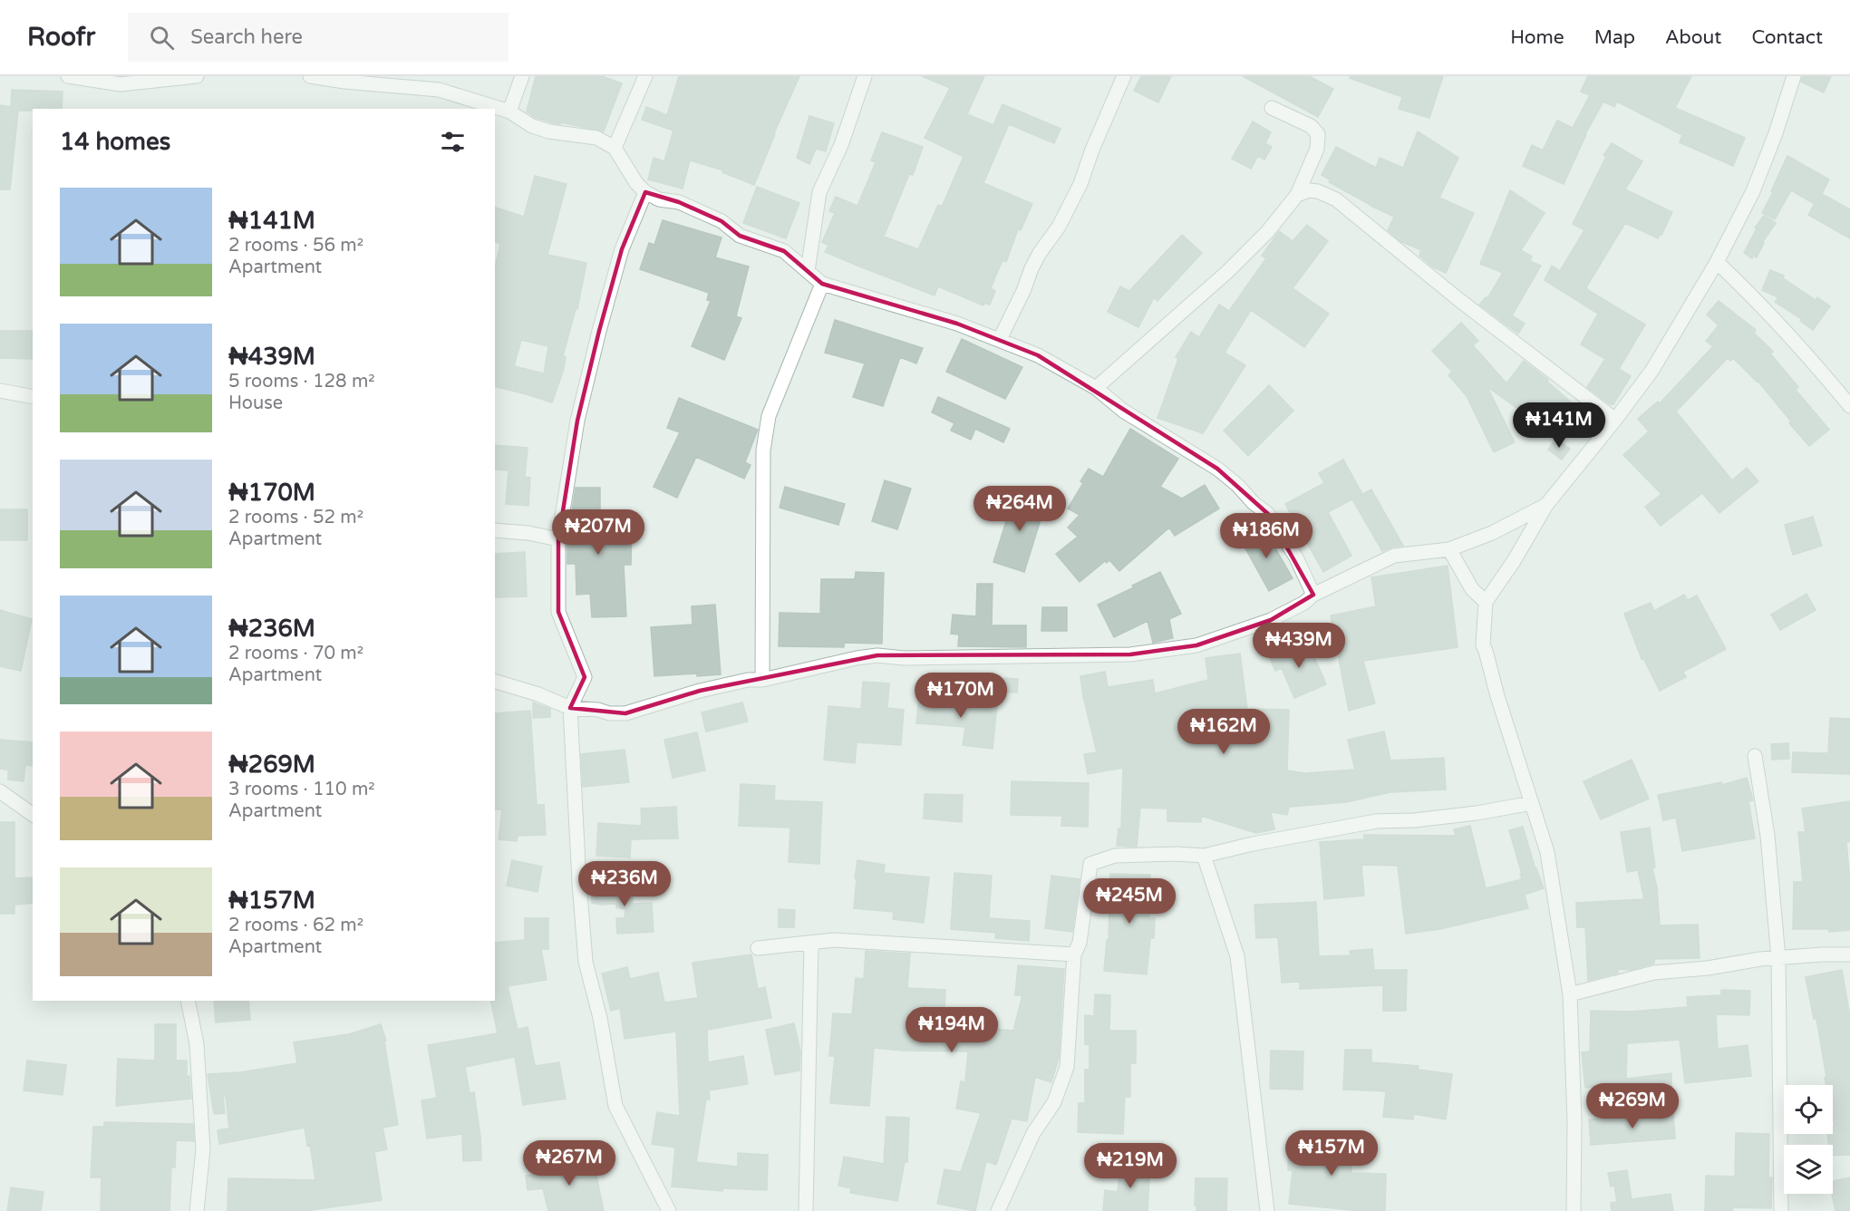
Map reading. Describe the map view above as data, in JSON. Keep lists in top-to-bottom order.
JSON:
{
  "page": {
    "header": "Roofr",
    "search": "Search here",
    "nav": [
      "Home",
      "Map",
      "About",
      "Contact"
    ],
    "heading": "14 homes",
    "list": [
      {
        "name": "₦141M",
        "note": "2 rooms · 56 m² · Apartment"
      },
      {
        "name": "₦439M",
        "note": "5 rooms · 128 m² · House"
      },
      {
        "name": "₦170M",
        "note": "2 rooms · 52 m² · Apartment"
      },
      {
        "name": "₦236M",
        "note": "2 rooms · 70 m² · Apartment"
      },
      {
        "name": "₦269M",
        "note": "3 rooms · 110 m² · Apartment"
      },
      {
        "name": "₦157M",
        "note": "2 rooms · 62 m² · Apartment"
      }
    ],
    "price": [
      "₦141M",
      "₦264M",
      "₦207M",
      "₦186M",
      "₦439M",
      "₦170M",
      "₦162M",
      "₦236M",
      "₦245M",
      "₦194M",
      "₦269M",
      "₦157M",
      "₦267M",
      "₦219M"
    ]
  }
}
